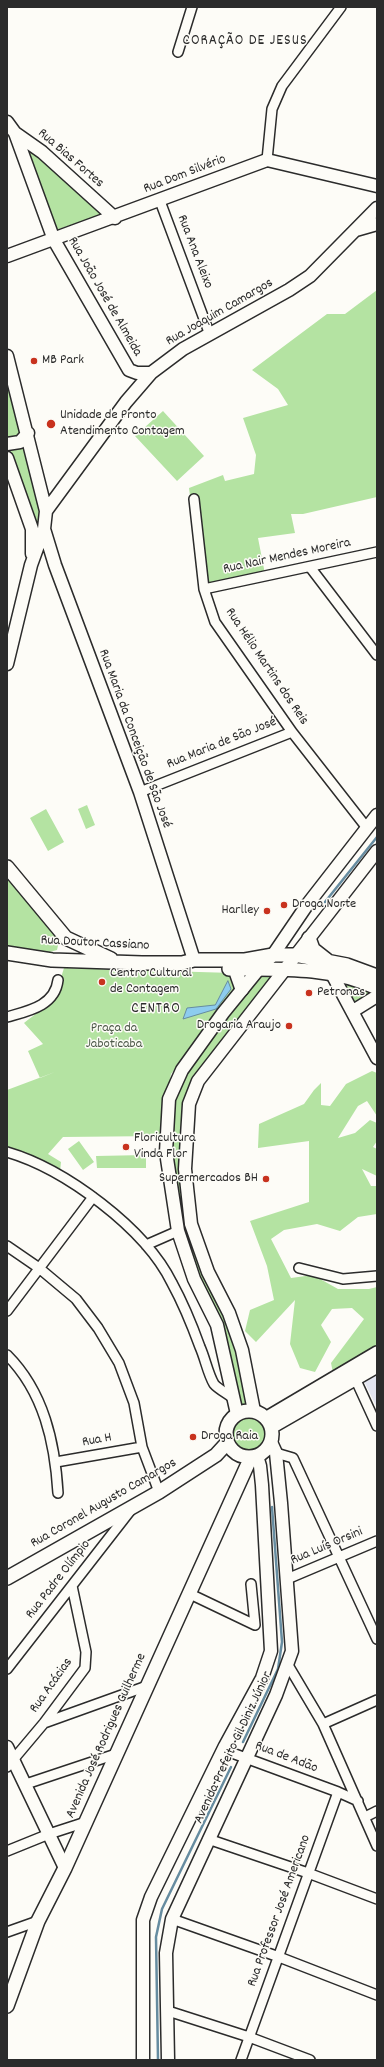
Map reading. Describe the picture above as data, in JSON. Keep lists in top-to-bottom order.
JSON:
{
  "streets": {
    "main road": ["Rua Doutor Cassiano", "Rua Coronel Augusto Camargos", "Avenida José Rodrigues Guilherme"],
    "street": [
      "Rua Bias Fortes",
      "Rua Dom Silvério",
      "Rua Ana Aleixo",
      "Rua João José de Almeida",
      "Rua Joaquim Camargos",
      "Rua Nair Mendes Moreira",
      "Rua Hélio Martins dos Reis",
      "Rua Maria da Conceição de São José",
      "Rua Maria de São José",
      "Rua H",
      "Rua Luís Orsini",
      "Rua Padre Olímpio",
      "Rua Acácias",
      "Avenida Prefeito Gil Diniz Júnior",
      "Rua de Adão",
      "Rua Professor José Americano"
    ]
  },
  "crossings": [
    ["Rua Bias Fortes", "Rua Dom Silvério"],
    ["Rua Dom Silvério", "Rua Ana Aleixo"],
    ["Rua Dom Silvério", "Rua João José de Almeida"],
    ["Rua Ana Aleixo", "Rua Joaquim Camargos"],
    ["Rua João José de Almeida", "Rua Joaquim Camargos"],
    ["Rua Nair Mendes Moreira", "Rua Hélio Martins dos Reis"],
    ["Rua Hélio Martins dos Reis", "Rua Maria de São José"],
    ["Rua Maria da Conceição de São José", "Rua Maria de São José"],
    ["Rua Maria da Conceição de São José", "Rua Doutor Cassiano"],
    ["Rua Coronel Augusto Camargos", "Rua Padre Olímpio"],
    ["Rua Coronel Augusto Camargos", "Avenida José Rodrigues Guilherme"],
    ["Rua Coronel Augusto Camargos", "Avenida Prefeito Gil Diniz Júnior"],
    ["Rua Luís Orsini", "Avenida Prefeito Gil Diniz Júnior"],
    ["Rua Padre Olímpio", "Rua Acácias"],
    ["Avenida José Rodrigues Guilherme", "Avenida Prefeito Gil Diniz Júnior"],
    ["Avenida Prefeito Gil Diniz Júnior", "Rua de Adão"],
    ["Rua de Adão", "Rua Professor José Americano"]
  ],
  "districts": ["CORAÇÃO DE JESUS", "CENTRO"],
  "parks": ["Praça da Jaboticaba"],
  "places": [
    "MB Park",
    "Unidade de Pronto Atendimento Contagem",
    "Droga Norte",
    "Harlley",
    "Centro Cultural de Contagem",
    "Petronas",
    "Drogaria Araujo",
    "Floricultura Vinda Flor",
    "Supermercados BH",
    "Droga Raia"
  ]
}
